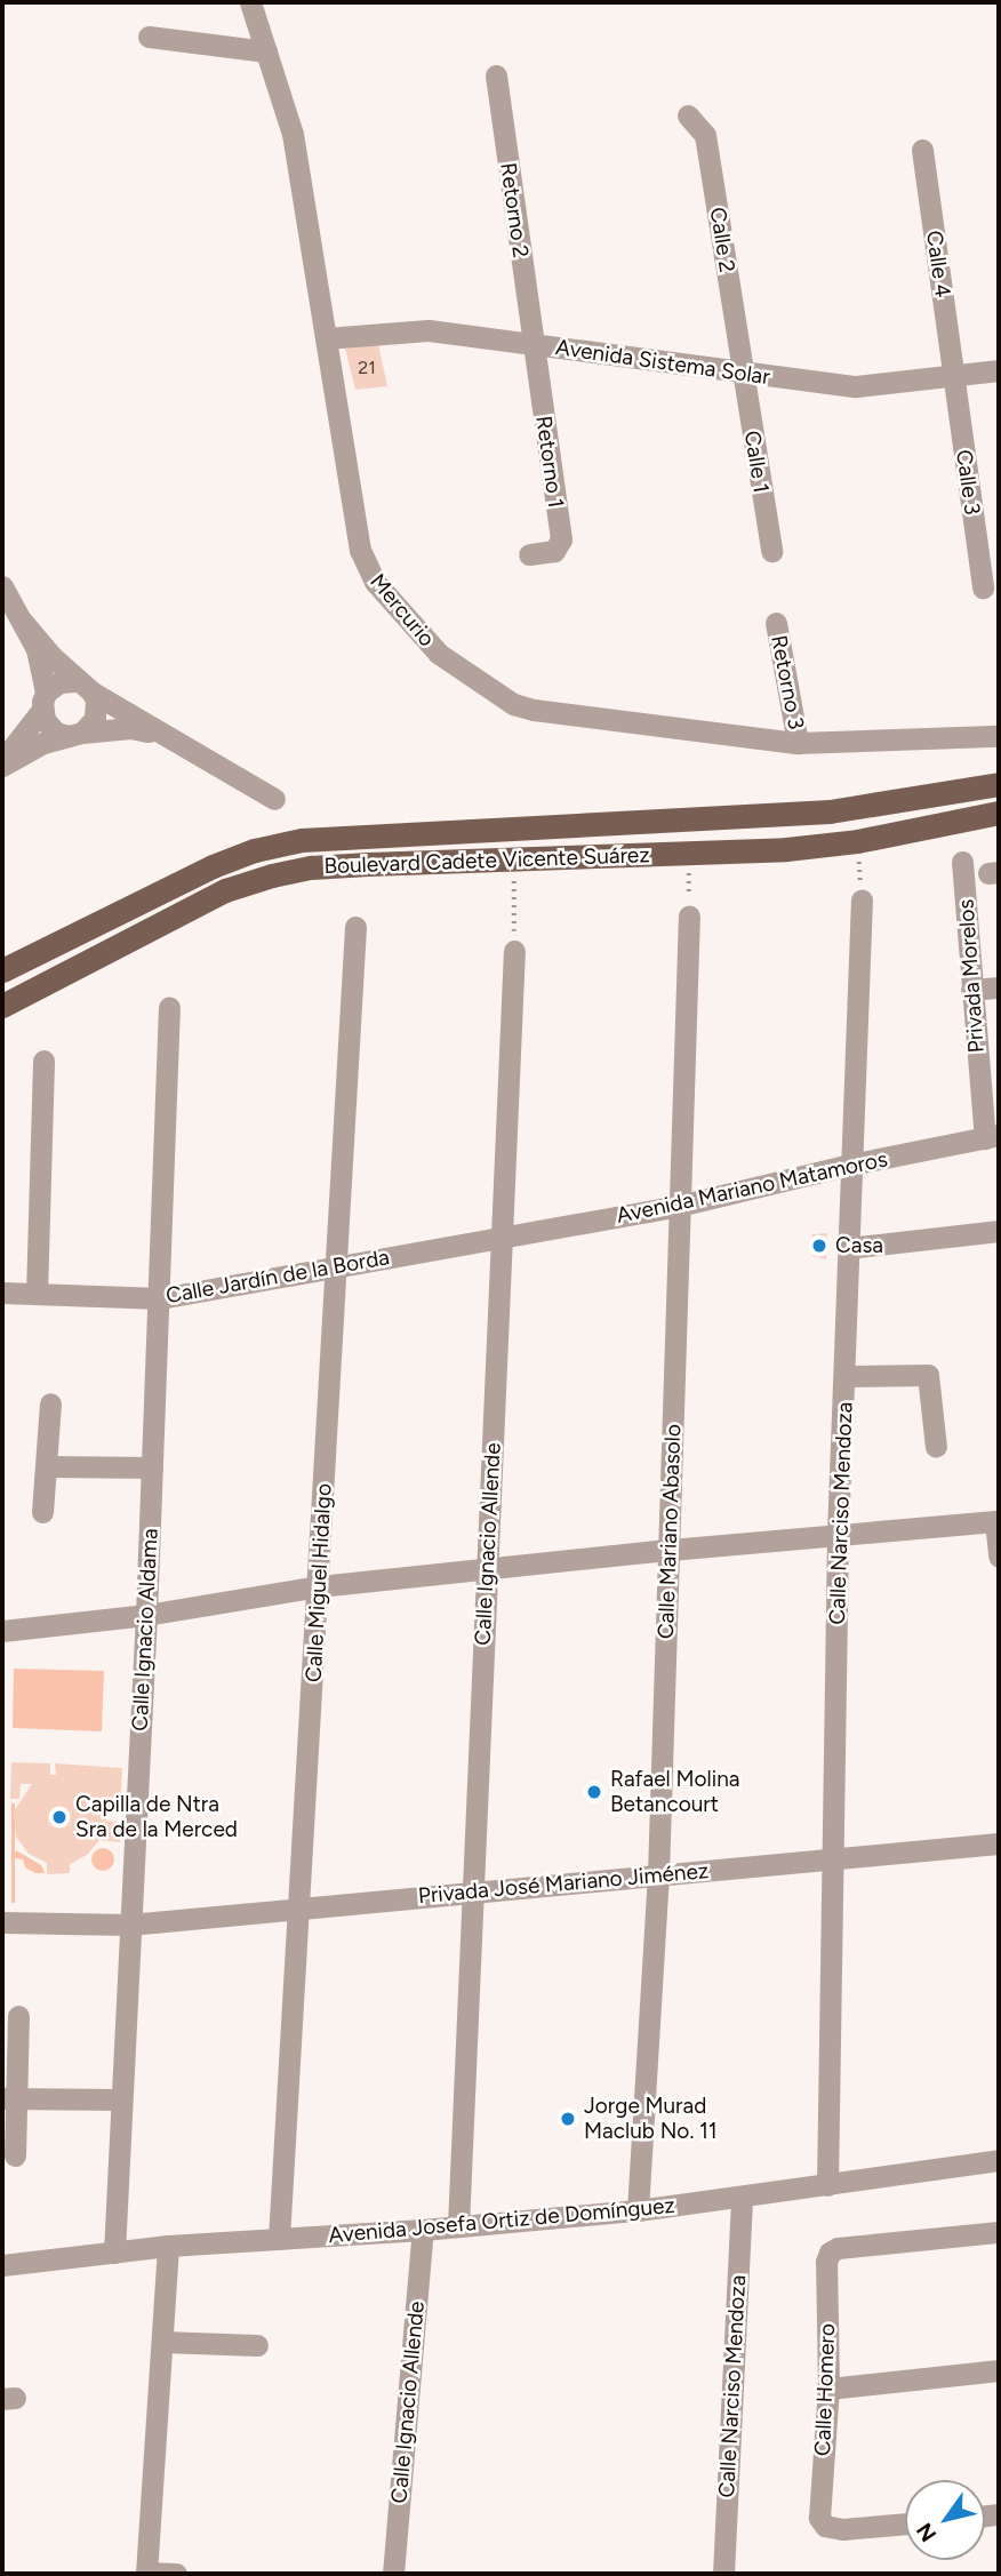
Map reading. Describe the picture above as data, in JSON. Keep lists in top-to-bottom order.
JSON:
{
  "streets": {
    "main road": ["Boulevard Cadete Vicente Suárez"],
    "street": [
      "Retorno 2",
      "Calle 2",
      "Calle 4",
      "Avenida Sistema Solar",
      "Retorno 1",
      "Calle 1",
      "Calle 3",
      "Mercurio",
      "Retorno 3",
      "Privada Morelos",
      "Avenida Mariano Matamoros",
      "Calle Jardín de la Borda",
      "Calle Narciso Mendoza",
      "Calle Mariano Abasolo",
      "Calle Ignacio Allende",
      "Calle Miguel Hidalgo",
      "Calle Ignacio Aldama",
      "Privada José Mariano Jiménez",
      "Avenida Josefa Ortiz de Domínguez",
      "Calle Homero"
    ]
  },
  "crossings": [
    ["Retorno 2", "Avenida Sistema Solar"],
    ["Retorno 2", "Retorno 1"],
    ["Calle 2", "Avenida Sistema Solar"],
    ["Calle 2", "Calle 1"],
    ["Calle 4", "Avenida Sistema Solar"],
    ["Calle 4", "Calle 3"],
    ["Avenida Sistema Solar", "Retorno 1"],
    ["Avenida Sistema Solar", "Calle 1"],
    ["Avenida Sistema Solar", "Calle 3"],
    ["Avenida Sistema Solar", "Mercurio"],
    ["Mercurio", "Retorno 3"],
    ["Privada Morelos", "Avenida Mariano Matamoros"],
    ["Avenida Mariano Matamoros", "Calle Jardín de la Borda"],
    ["Avenida Mariano Matamoros", "Calle Narciso Mendoza"],
    ["Avenida Mariano Matamoros", "Calle Mariano Abasolo"],
    ["Avenida Mariano Matamoros", "Calle Ignacio Allende"],
    ["Calle Jardín de la Borda", "Calle Ignacio Allende"],
    ["Calle Jardín de la Borda", "Calle Miguel Hidalgo"],
    ["Calle Jardín de la Borda", "Calle Ignacio Aldama"],
    ["Calle Narciso Mendoza", "Privada José Mariano Jiménez"],
    ["Calle Narciso Mendoza", "Avenida Josefa Ortiz de Domínguez"],
    ["Calle Mariano Abasolo", "Privada José Mariano Jiménez"],
    ["Calle Mariano Abasolo", "Avenida Josefa Ortiz de Domínguez"],
    ["Calle Ignacio Allende", "Privada José Mariano Jiménez"],
    ["Calle Ignacio Allende", "Avenida Josefa Ortiz de Domínguez"],
    ["Calle Miguel Hidalgo", "Privada José Mariano Jiménez"],
    ["Calle Miguel Hidalgo", "Avenida Josefa Ortiz de Domínguez"],
    ["Calle Ignacio Aldama", "Privada José Mariano Jiménez"],
    ["Calle Ignacio Aldama", "Avenida Josefa Ortiz de Domínguez"]
  ],
  "places": [
    "Casa",
    "Rafael Molina Betancourt",
    "Capilla de Ntra Sra de la Merced",
    "Jorge Murad Maclub No. 11"
  ],
  "house_numbers": ["21"],
  "north": "bottom left"
}
